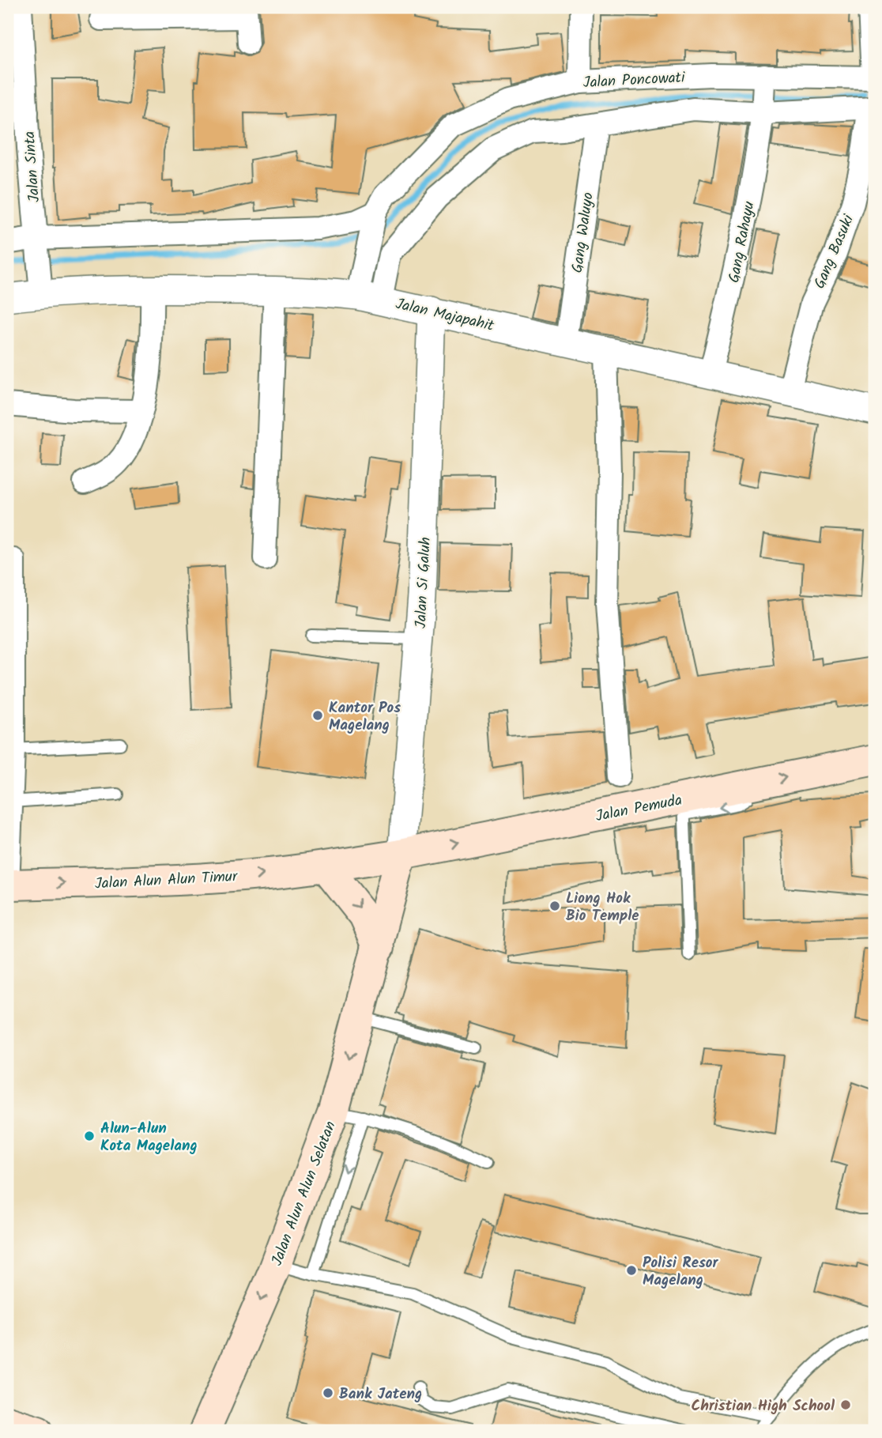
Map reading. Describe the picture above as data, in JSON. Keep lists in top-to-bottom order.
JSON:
{
  "streets": {
    "main road": ["Jalan Pemuda", "Jalan Alun Alun Timur", "Jalan Alun Alun Selatan"],
    "street": [
      "Jalan Poncowati",
      "Jalan Sinta",
      "Gang Waluyo",
      "Gang Rahayu",
      "Gang Basuki",
      "Jalan Majapahit",
      "Jalan Si Galuh"
    ]
  },
  "crossings": [
    ["Jalan Poncowati", "Gang Rahayu"],
    ["Jalan Poncowati", "Jalan Majapahit"],
    ["Jalan Sinta", "Jalan Majapahit"],
    ["Gang Waluyo", "Jalan Majapahit"],
    ["Gang Rahayu", "Jalan Majapahit"],
    ["Gang Basuki", "Jalan Majapahit"],
    ["Jalan Majapahit", "Jalan Si Galuh"],
    ["Jalan Si Galuh", "Jalan Pemuda"],
    ["Jalan Si Galuh", "Jalan Alun Alun Selatan"],
    ["Jalan Pemuda", "Jalan Alun Alun Timur"],
    ["Jalan Pemuda", "Jalan Alun Alun Selatan"]
  ],
  "one_way": ["Jalan Pemuda", "Jalan Alun Alun Timur", "Jalan Alun Alun Selatan"],
  "places": [
    "Kantor Pos Magelang",
    "Liong Hok Bio Temple",
    "Alun-Alun Kota Magelang",
    "Polisi Resor Magelang",
    "Bank Jateng",
    "Christian High School"
  ]
}
